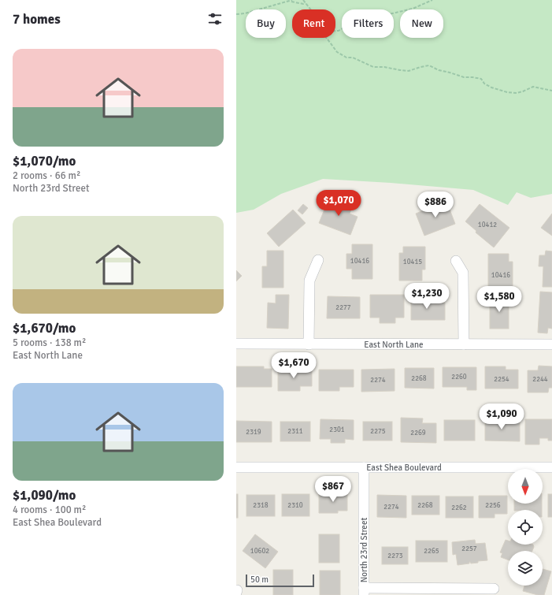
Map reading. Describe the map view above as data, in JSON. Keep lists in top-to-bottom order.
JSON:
{
  "streets": {
    "street": ["East North Lane", "East Shea Boulevard", "North 23rd Street"]
  },
  "crossings": [
    ["East Shea Boulevard", "North 23rd Street"]
  ],
  "house_numbers": [
    "10412",
    "10416",
    "10415",
    "10416",
    "2277",
    "2260",
    "2268",
    "2254",
    "2244",
    "2274",
    "2301",
    "2311",
    "2275",
    "2319",
    "2269",
    "2318",
    "2310",
    "2268",
    "2256",
    "2274",
    "2262",
    "2257",
    "10602",
    "2265",
    "2273"
  ],
  "scale_bar": "50 m",
  "north": "bottom",
  "page": {
    "heading": "7 homes",
    "chip": [
      "Buy",
      "Rent",
      "Filters",
      "New"
    ],
    "list": [
      {
        "name": "$1,070/mo",
        "note": "2 rooms · 66 m² · North 23rd Street"
      },
      {
        "name": "$1,670/mo",
        "note": "5 rooms · 138 m² · East North Lane"
      },
      {
        "name": "$1,090/mo",
        "note": "4 rooms · 100 m² · East Shea Boulevard"
      }
    ],
    "price": [
      "$1,070",
      "$886",
      "$1,230",
      "$1,580",
      "$1,670",
      "$1,090",
      "$867"
    ],
    "scale": "50 m"
  }
}
